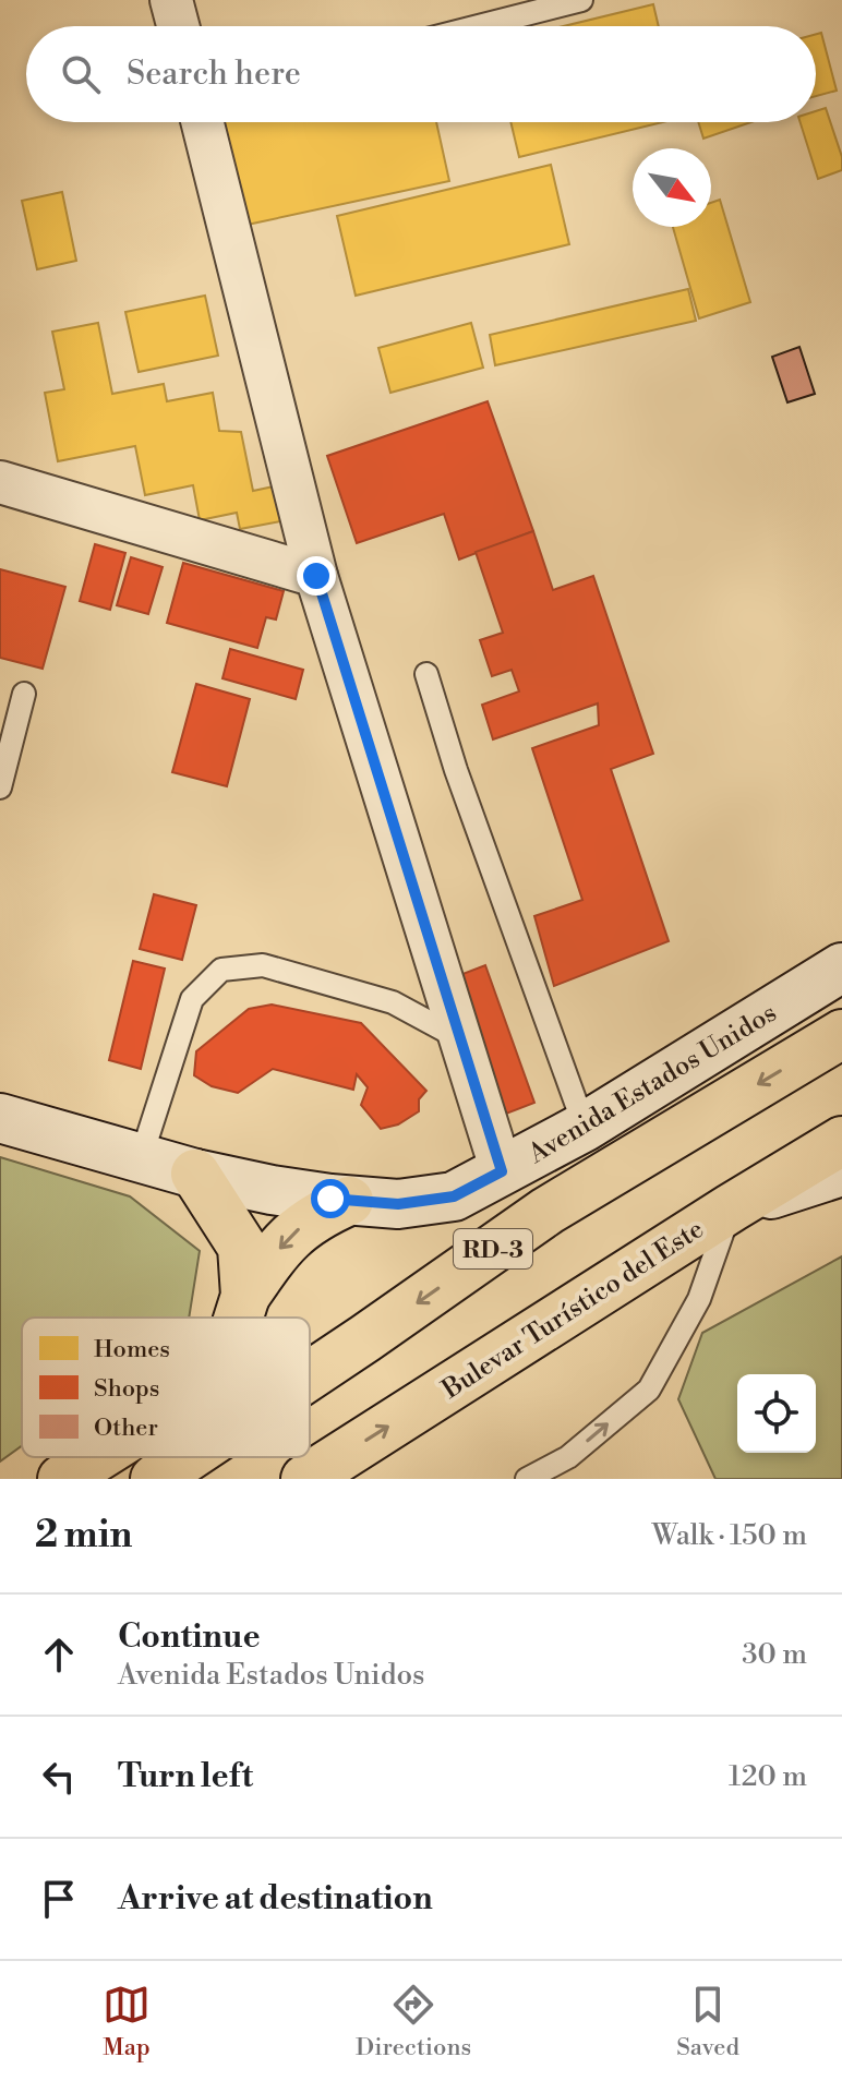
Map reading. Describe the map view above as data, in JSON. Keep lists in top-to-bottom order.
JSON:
{
  "streets": {
    "highway": ["RD-3", "Bulevar Turístico del Este"],
    "street": ["Avenida Estados Unidos"]
  },
  "legend": ["Homes", "Shops", "Other"],
  "north": "bottom right",
  "page": {
    "search": "Search here",
    "heading": ["2 min", "Walk · 150 m"],
    "list": [
      ["Continue", "Avenida Estados Unidos", "30 m"],
      ["Turn left", "120 m"],
      "Arrive at destination"
    ],
    "nav": ["Map", "Directions", "Saved"]
  }
}
